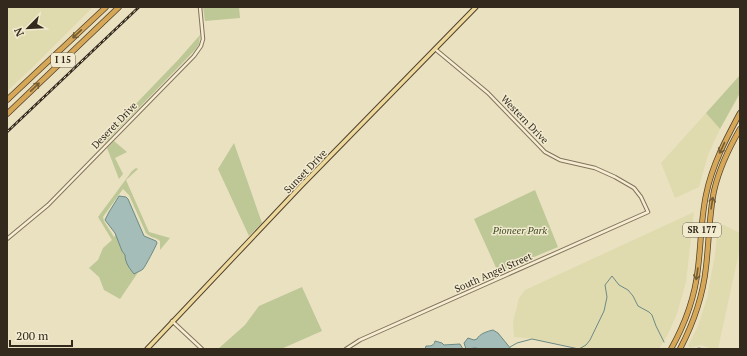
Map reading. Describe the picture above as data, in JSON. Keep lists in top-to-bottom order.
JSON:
{
  "streets": {
    "highway": ["I 15", "SR 177"],
    "main road": ["Sunset Drive"],
    "street": ["Western Drive", "Deseret Drive", "South Angel Street"]
  },
  "crossings": [
    ["Western Drive", "Sunset Drive"],
    ["Western Drive", "South Angel Street"]
  ],
  "parks": ["Pioneer Park"],
  "scale_bar": "200 m",
  "north": "bottom left"
}
